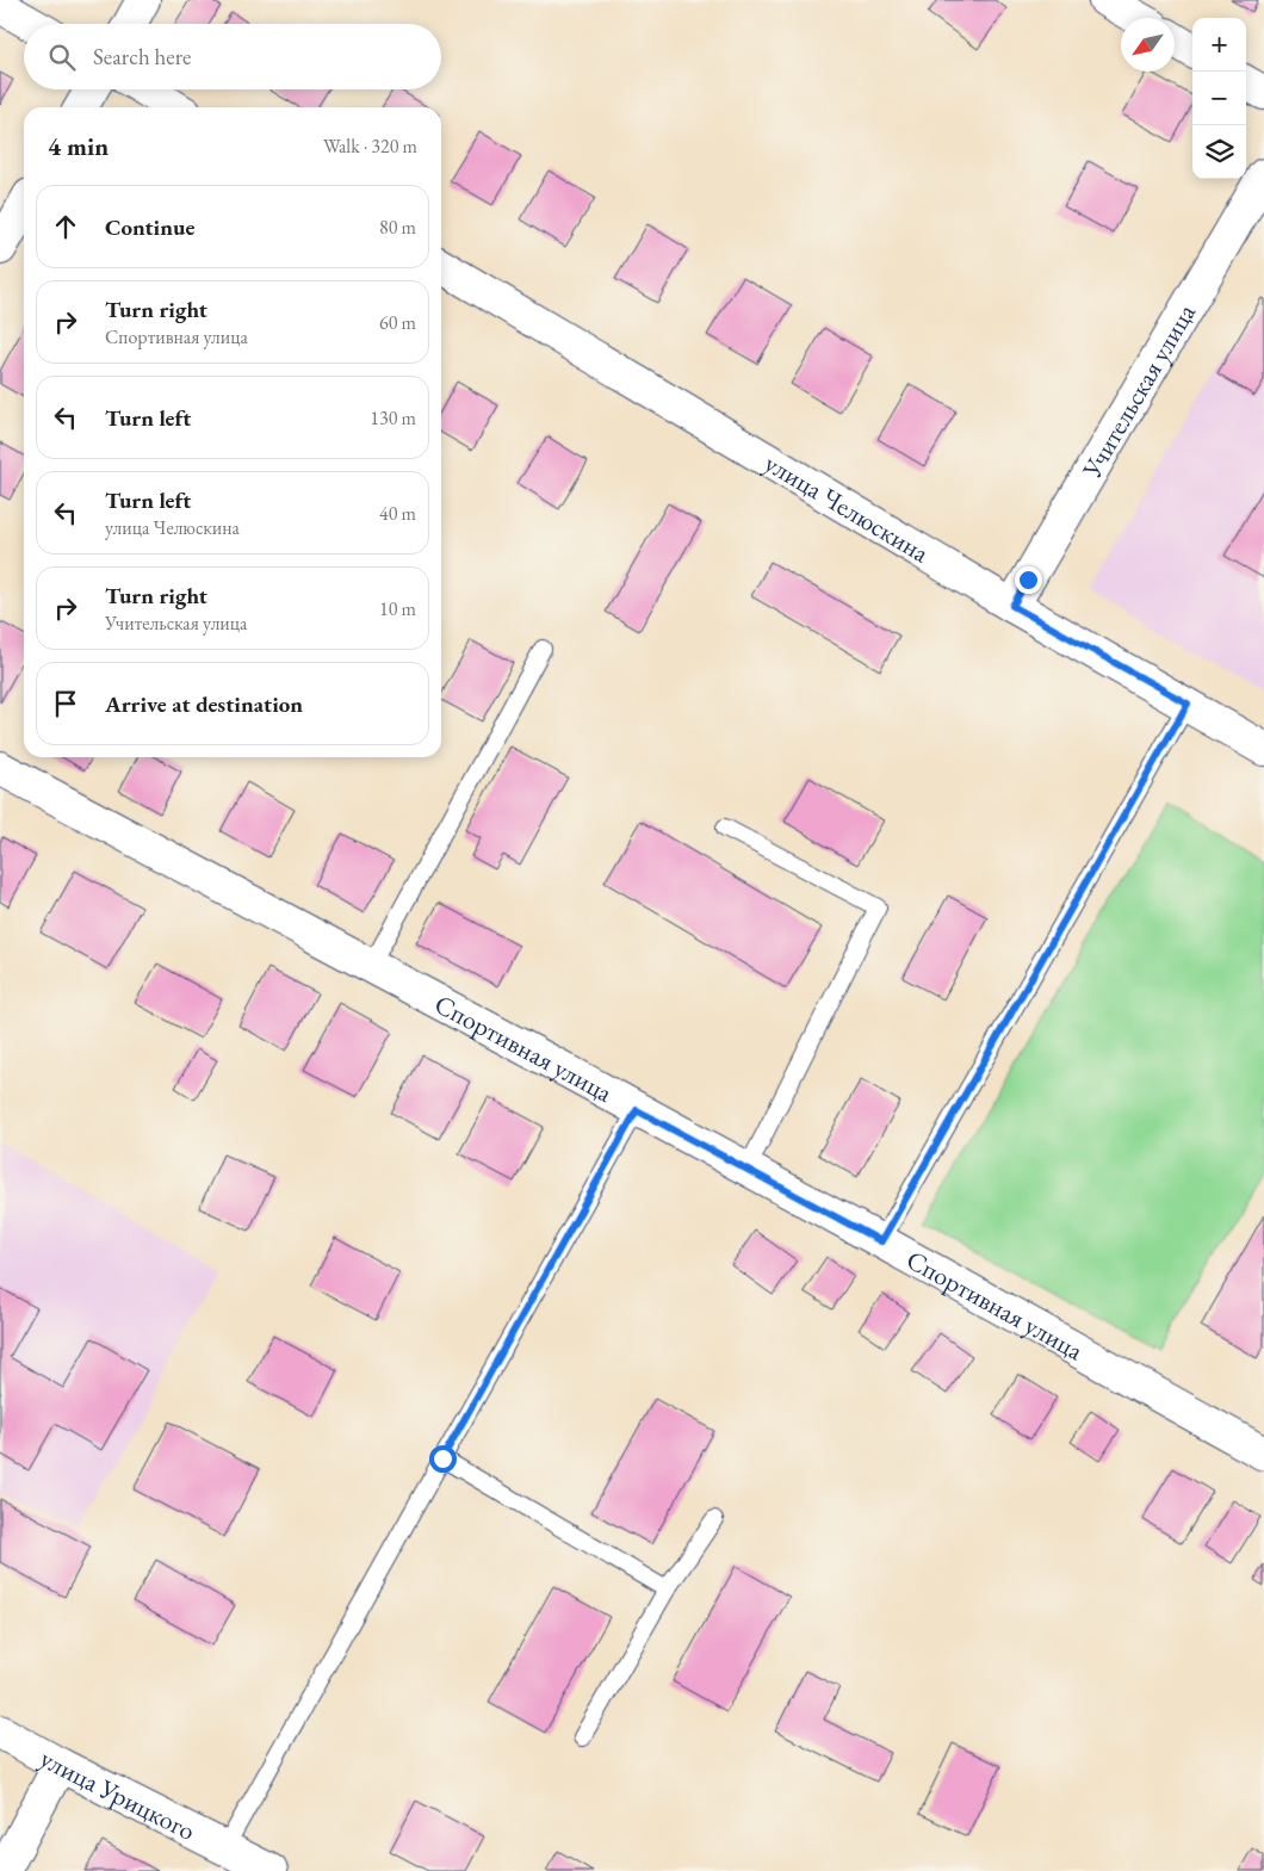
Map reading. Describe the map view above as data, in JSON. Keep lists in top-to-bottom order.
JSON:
{
  "streets": {
    "street": [
      "Учительская улица",
      "улица Челюскина",
      "Спортивная улица",
      "улица Урицкого"
    ]
  },
  "crossings": [
    ["Учительская улица", "улица Челюскина"]
  ],
  "north": "bottom left",
  "page": {
    "map_buttons": ["+", "−"],
    "search": "Search here",
    "heading": ["4 min", "Walk · 320 m"],
    "list": [
      ["Continue", "80 m"],
      ["Turn right", "Спортивная улица", "60 m"],
      ["Turn left", "130 m"],
      ["Turn left", "улица Челюскина", "40 m"],
      ["Turn right", "Учительская улица", "10 m"],
      "Arrive at destination"
    ]
  }
}
